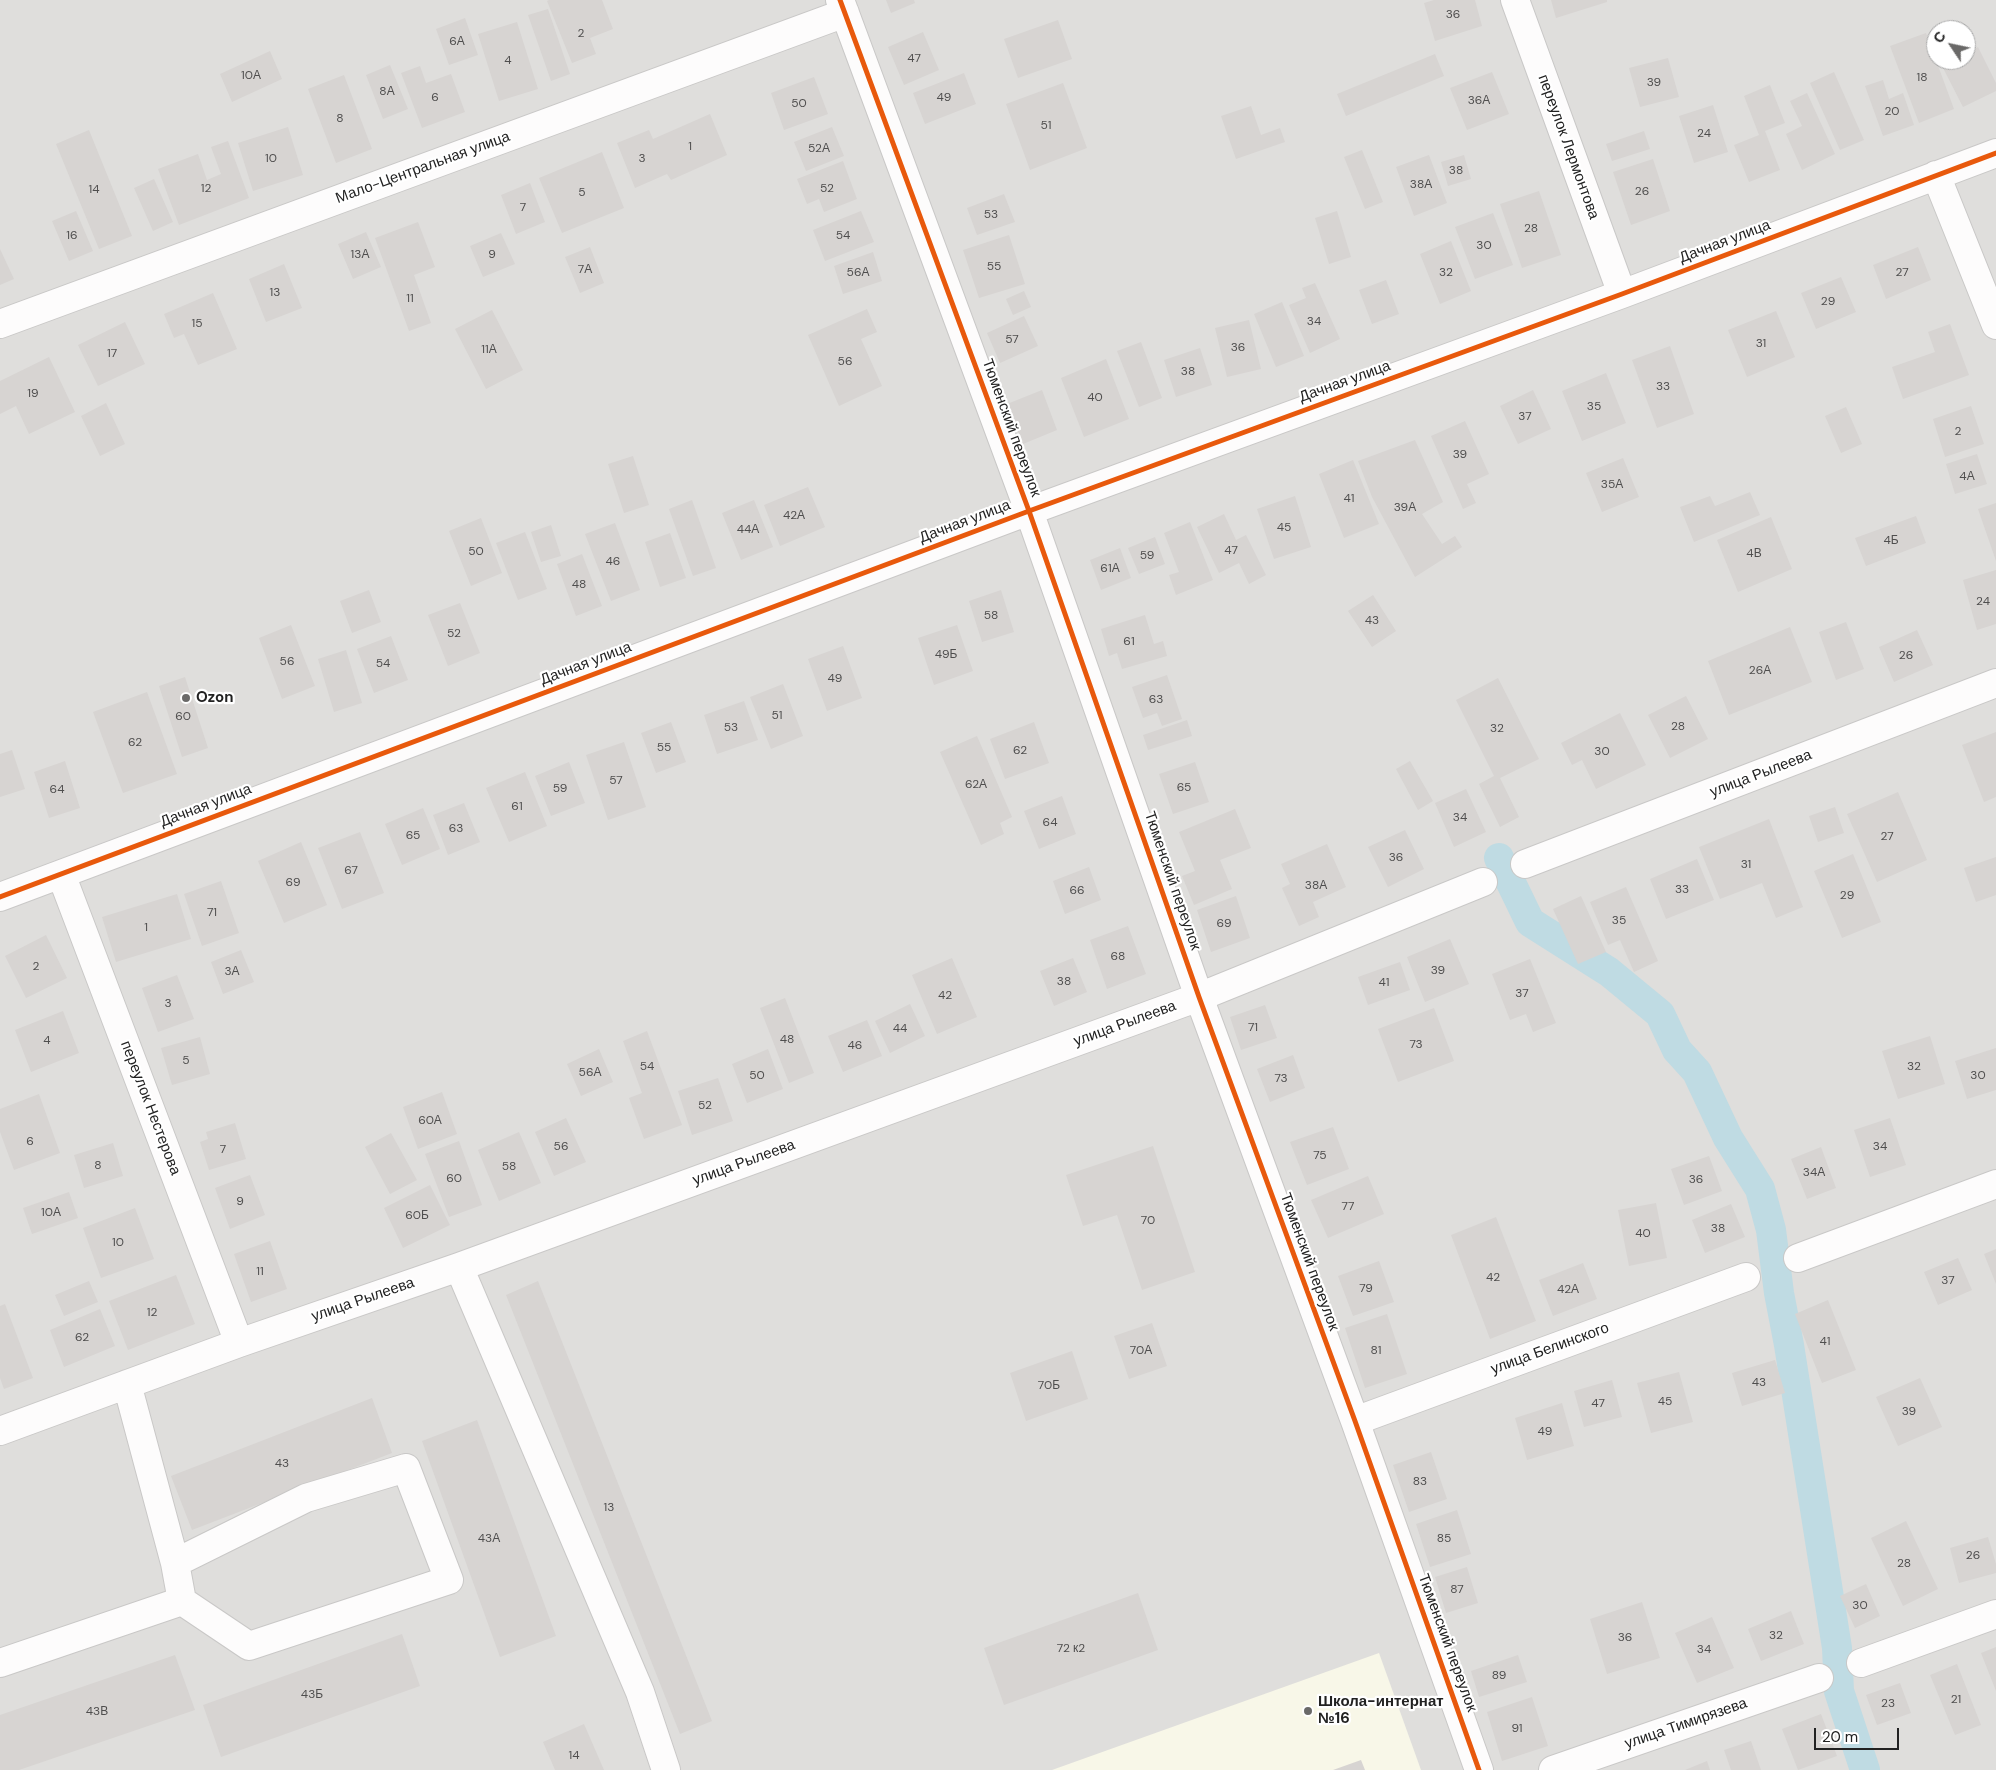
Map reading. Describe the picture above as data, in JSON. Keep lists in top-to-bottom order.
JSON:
{
  "streets": {
    "street": [
      "переулок Лермонтова",
      "Мало-Центральная улица",
      "Дачная улица",
      "Тюменский переулок",
      "улица Рылеева",
      "переулок Нестерова",
      "улица Белинского",
      "улица Тимирязева"
    ]
  },
  "crossings": [
    ["переулок Лермонтова", "Дачная улица"],
    ["Мало-Центральная улица", "Тюменский переулок"],
    ["Дачная улица", "Тюменский переулок"],
    ["Дачная улица", "переулок Нестерова"],
    ["Тюменский переулок", "улица Рылеева"],
    ["Тюменский переулок", "улица Белинского"],
    ["улица Рылеева", "переулок Нестерова"]
  ],
  "places": ["Ozon", "Школа-интернат №16"],
  "house_numbers": [
    "36",
    "2",
    "6А",
    "47",
    "4",
    "10А",
    "18",
    "39",
    "8А",
    "6",
    "49",
    "36А",
    "50",
    "20",
    "8",
    "51",
    "24",
    "1",
    "52А",
    "10",
    "3",
    "38",
    "38А",
    "12",
    "52",
    "14",
    "26",
    "5",
    "7",
    "53",
    "28",
    "16",
    "54",
    "30",
    "13А",
    "9",
    "55",
    "7А",
    "56А",
    "32",
    "27",
    "13",
    "11",
    "29",
    "34",
    "15",
    "57",
    "31",
    "36",
    "11А",
    "17",
    "56",
    "38",
    "33",
    "19",
    "40",
    "35",
    "37",
    "2",
    "39",
    "4А",
    "35А",
    "41",
    "39А",
    "42А",
    "45",
    "44А",
    "4Б",
    "47",
    "50",
    "4В",
    "59",
    "46",
    "61А",
    "48",
    "24",
    "58",
    "43",
    "52",
    "61",
    "49Б",
    "26",
    "56",
    "54",
    "26А",
    "49",
    "63",
    "51",
    "60",
    "28",
    "53",
    "32",
    "62",
    "55",
    "62",
    "30",
    "57",
    "62А",
    "65",
    "59",
    "64",
    "61",
    "34",
    "64",
    "63",
    "65",
    "27",
    "36",
    "31",
    "67",
    "69",
    "38А",
    "33",
    "66",
    "29",
    "71",
    "35",
    "69",
    "1",
    "68",
    "2",
    "39",
    "3А",
    "38",
    "41",
    "37",
    "42",
    "3",
    "71",
    "44",
    "48",
    "4",
    "73",
    "46",
    "5",
    "54",
    "32",
    "56А",
    "50",
    "30",
    "73",
    "52",
    "60А",
    "6",
    "56",
    "34",
    "7",
    "75",
    "8",
    "58",
    "34А",
    "60",
    "36",
    "9",
    "77",
    "10А",
    "60Б",
    "70",
    "38",
    "40",
    "10",
    "11",
    "42",
    "37",
    "79",
    "42А",
    "12",
    "62",
    "41",
    "70А",
    "81",
    "43",
    "70Б",
    "45",
    "47",
    "39",
    "49",
    "43",
    "83",
    "13",
    "43А",
    "85",
    "26",
    "28",
    "87",
    "30",
    "32",
    "36",
    "72 к2",
    "34",
    "89",
    "43Б",
    "21",
    "23",
    "43В",
    "91",
    "14"
  ],
  "scale_bar": "20 m",
  "north": "top left"
}
